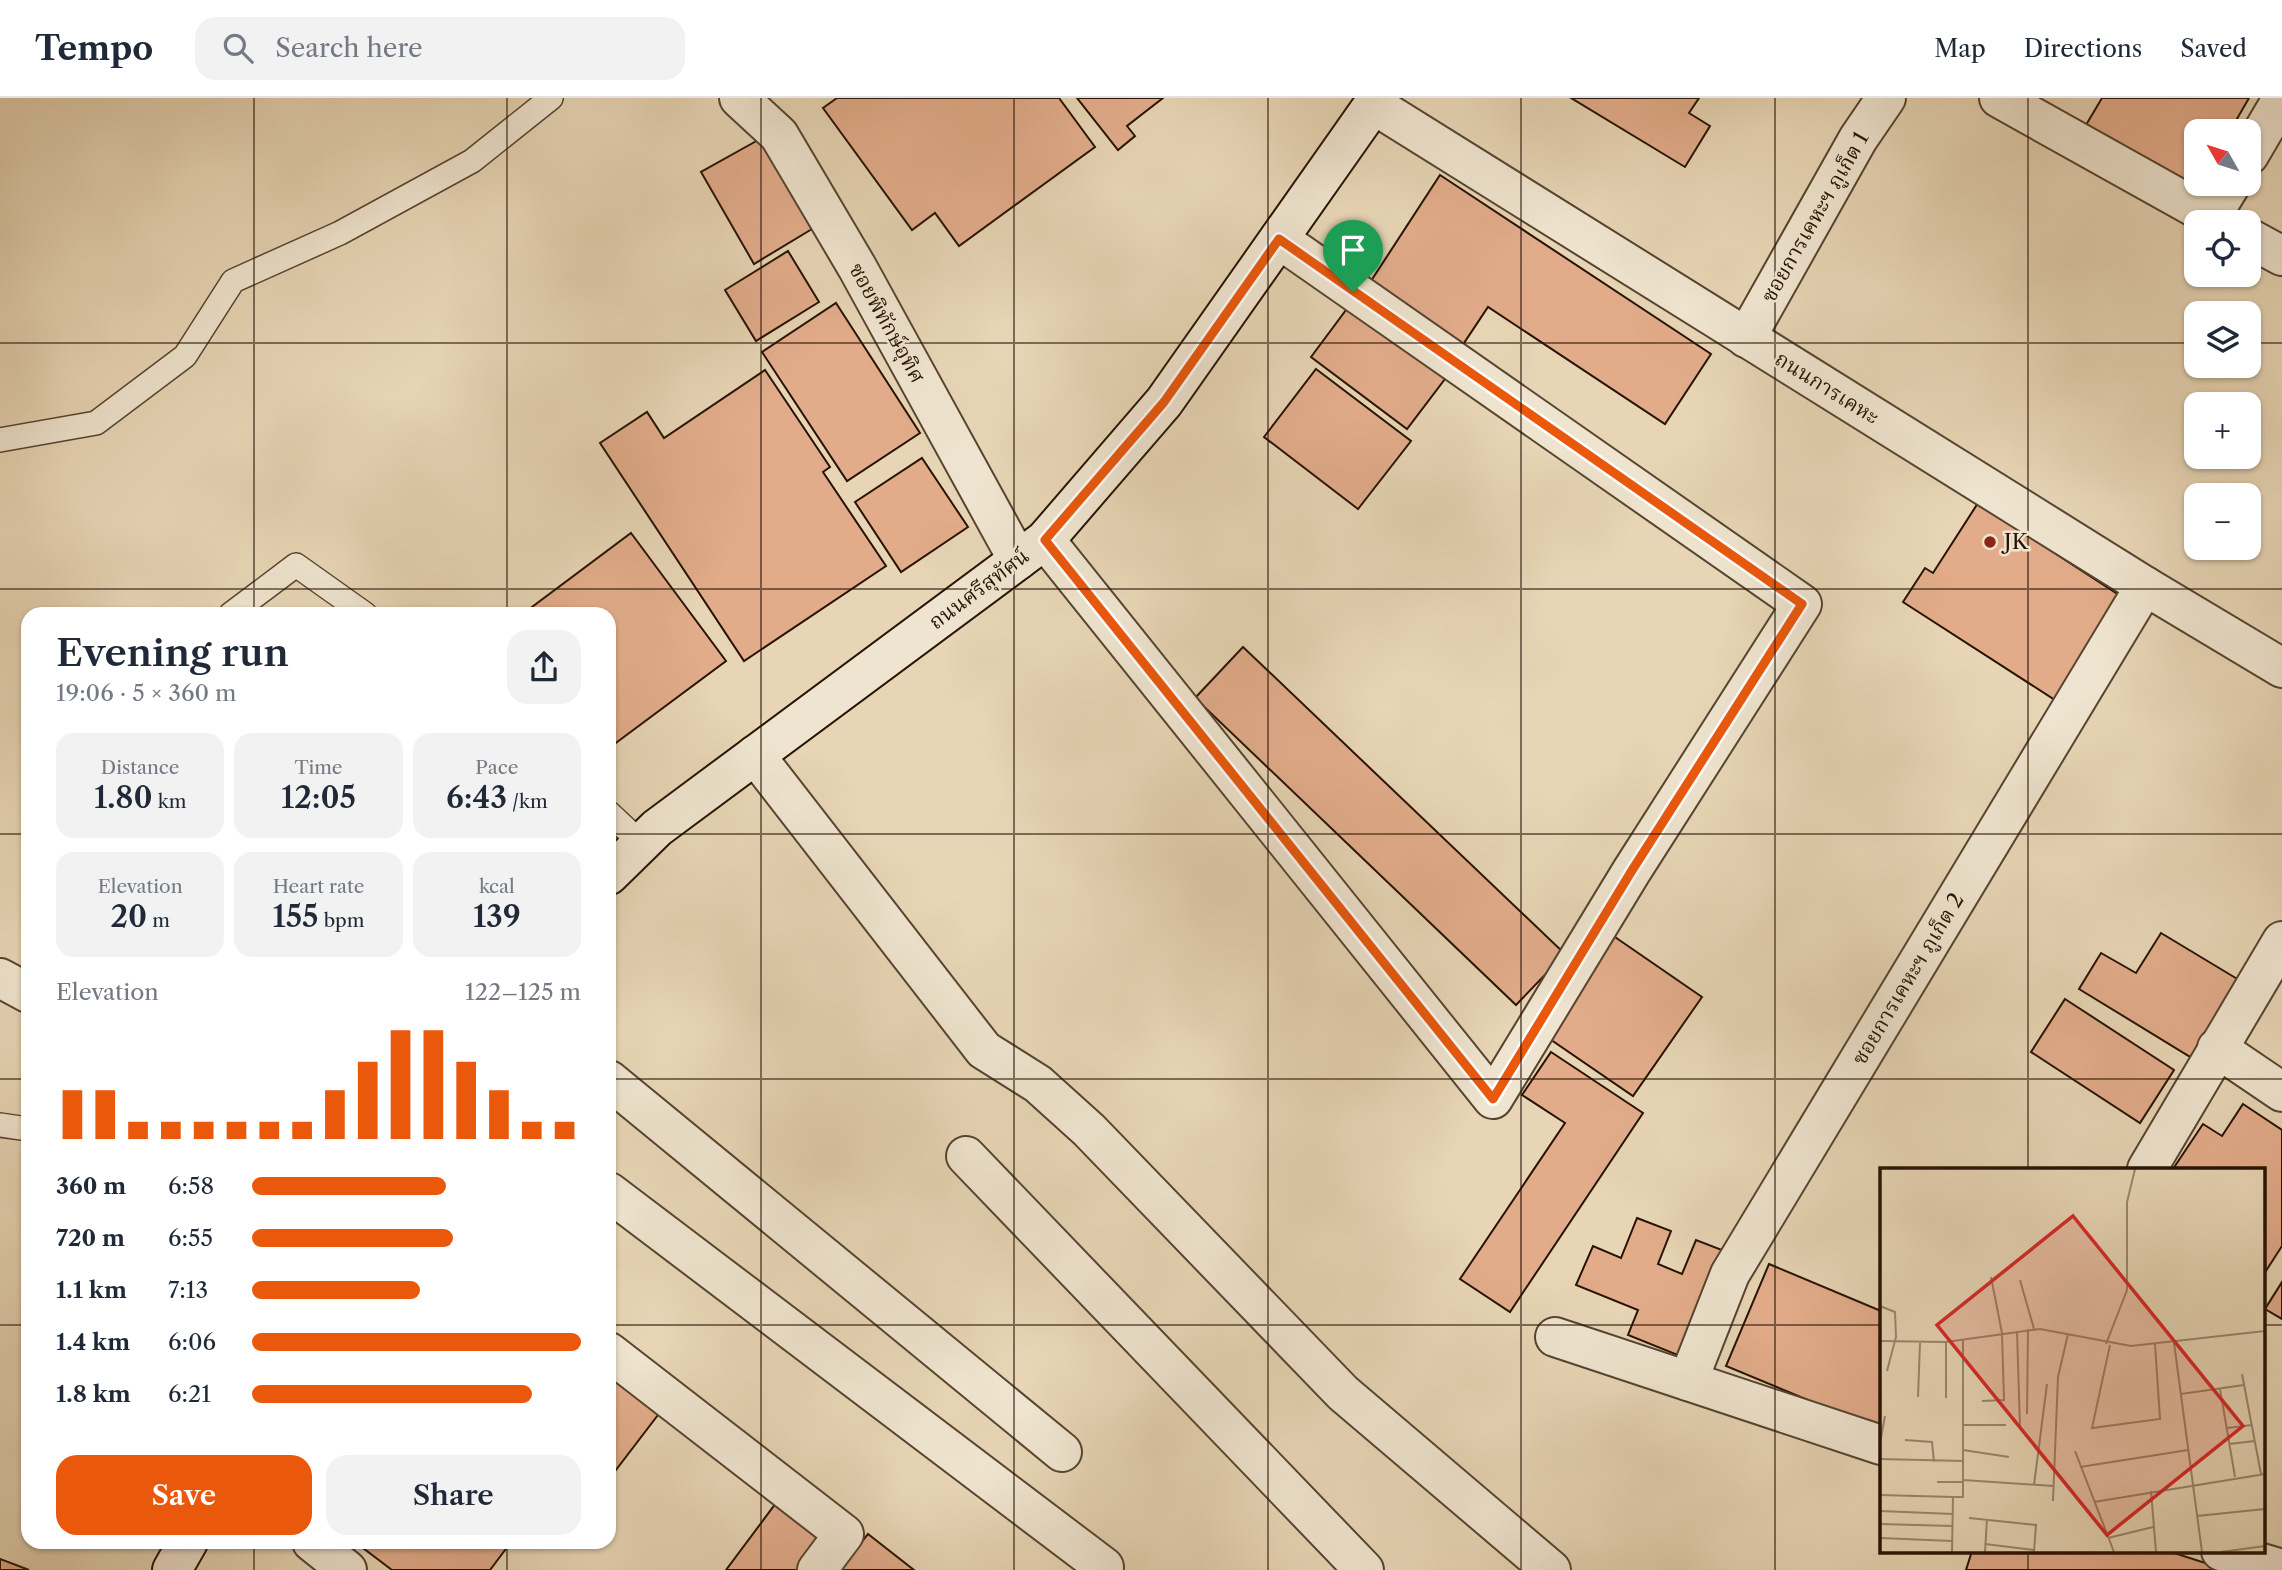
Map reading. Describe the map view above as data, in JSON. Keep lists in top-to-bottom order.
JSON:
{
  "streets": {
    "street": [
      "ซอยการเคหะฯ ภูเก็ต 1",
      "ซอยพิทักษ์อุทิศ",
      "ถนนการเคหะ",
      "ถนนศรีสุทัศน์",
      "ซอยการเคหะฯ ภูเก็ต 2"
    ]
  },
  "crossings": [
    ["ซอยการเคหะฯ ภูเก็ต 1", "ถนนการเคหะ"],
    ["ซอยพิทักษ์อุทิศ", "ถนนศรีสุทัศน์"],
    ["ถนนการเคหะ", "ถนนศรีสุทัศน์"],
    ["ถนนการเคหะ", "ซอยการเคหะฯ ภูเก็ต 2"]
  ],
  "places": ["JK"],
  "north": "top left",
  "page": {
    "header": "Tempo",
    "search": "Search here",
    "nav": ["Map", "Directions", "Saved"],
    "map_buttons": ["+", "−"],
    "heading": ["Evening run", "19:06 · 5 × 360 m"],
    "stats": [
      ["Distance", "1.80 km"],
      ["Time", "12:05"],
      ["Pace", "6:43 /km"],
      ["Elevation", "20 m"],
      ["Heart rate", "155 bpm"],
      ["kcal", "139"]
    ],
    "chart": ["Elevation", "122–125 m"],
    "list": [
      {
        "name": "360 m",
        "note": "6:58"
      },
      {
        "name": "720 m",
        "note": "6:55"
      },
      {
        "name": "1.1 km",
        "note": "7:13"
      },
      {
        "name": "1.4 km",
        "note": "6:06"
      },
      {
        "name": "1.8 km",
        "note": "6:21"
      }
    ],
    "buttons": ["Save", "Share"]
  }
}
